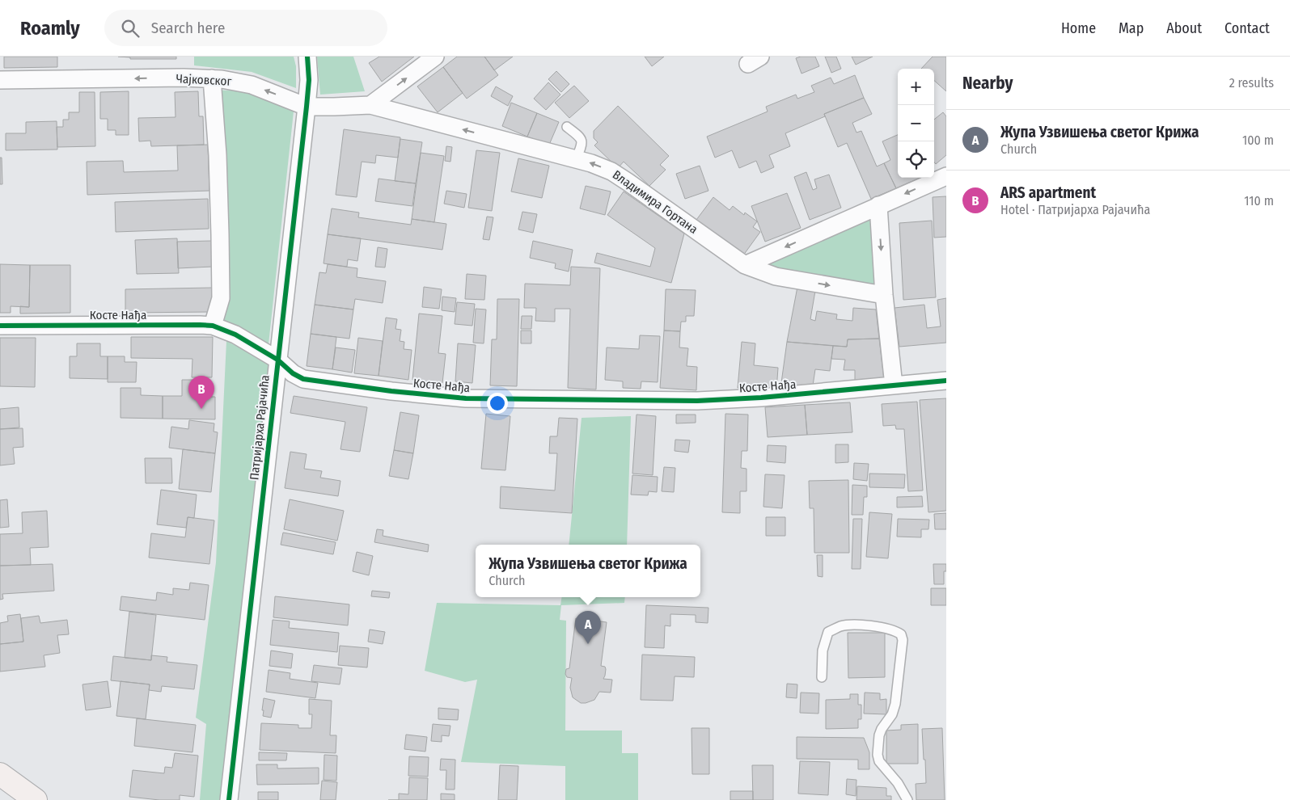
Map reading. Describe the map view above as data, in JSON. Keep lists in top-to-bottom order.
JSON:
{
  "streets": {
    "street": [
      "Чајковског",
      "Владимира Гортана",
      "Косте Нађа",
      "Патријарха Рајачића"
    ]
  },
  "crossings": [
    ["Чајковског", "Владимира Гортана"],
    ["Чајковског", "Патријарха Рајачића"],
    ["Косте Нађа", "Патријарха Рајачића"]
  ],
  "one_way": ["Чајковског"],
  "page": {
    "header": "Roamly",
    "search": "Search here",
    "nav": [
      "Home",
      "Map",
      "About",
      "Contact"
    ],
    "heading": ["Nearby", "2 results"],
    "map_buttons": ["+", "−"],
    "list": [
      {
        "mark": "A",
        "name": "Жупа Узвишења светог Крижа",
        "note": "Church",
        "value": "100 m"
      },
      {
        "mark": "B",
        "name": "ARS apartment",
        "note": "Hotel · Патријарха Рајачића",
        "value": "110 m"
      }
    ],
    "pins": ["B", "A"],
    "popup": ["Жупа Узвишења светог Крижа", "Church"]
  }
}
